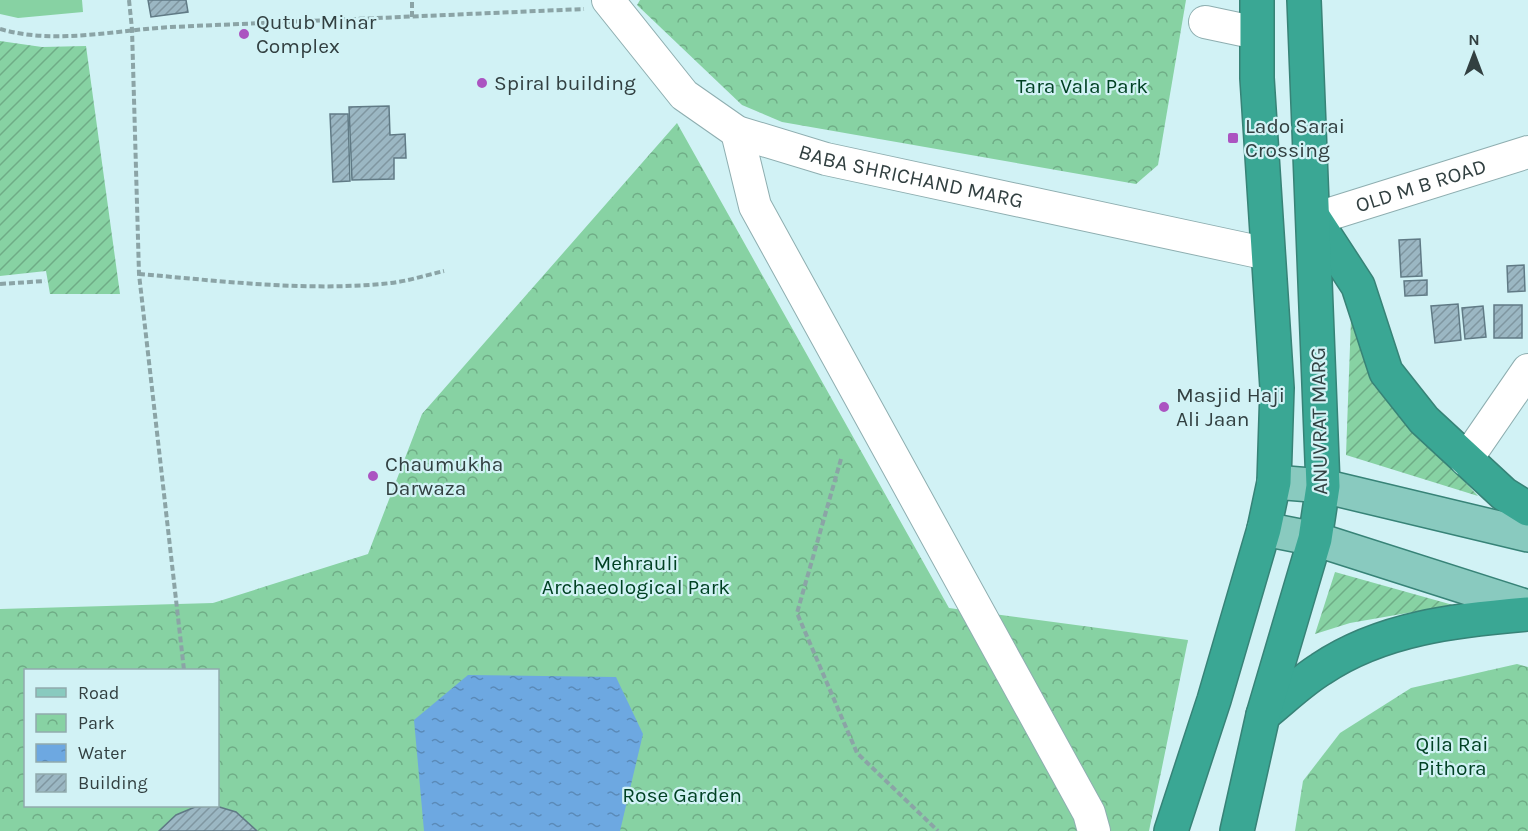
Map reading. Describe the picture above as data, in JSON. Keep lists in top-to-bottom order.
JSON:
{
  "streets": {
    "highway": ["ANUVRAT MARG"],
    "street": ["BABA SHRICHAND MARG", "OLD M B ROAD"]
  },
  "crossings": [
    ["BABA SHRICHAND MARG", "ANUVRAT MARG"],
    ["OLD M B ROAD", "ANUVRAT MARG"]
  ],
  "parks": [
    "Tara Vala Park",
    "Mehrauli Archaeological Park",
    "Qila Rai Pithora",
    "Rose Garden"
  ],
  "places": {
    "other": [
      "Qutub Minar Complex",
      "Spiral building",
      "Masjid Haji Ali Jaan",
      "Chaumukha Darwaza"
    ],
    "transit": ["Lado Sarai Crossing"]
  },
  "legend": [
    "Road",
    "Park",
    "Water",
    "Building"
  ],
  "north": "top"
}
